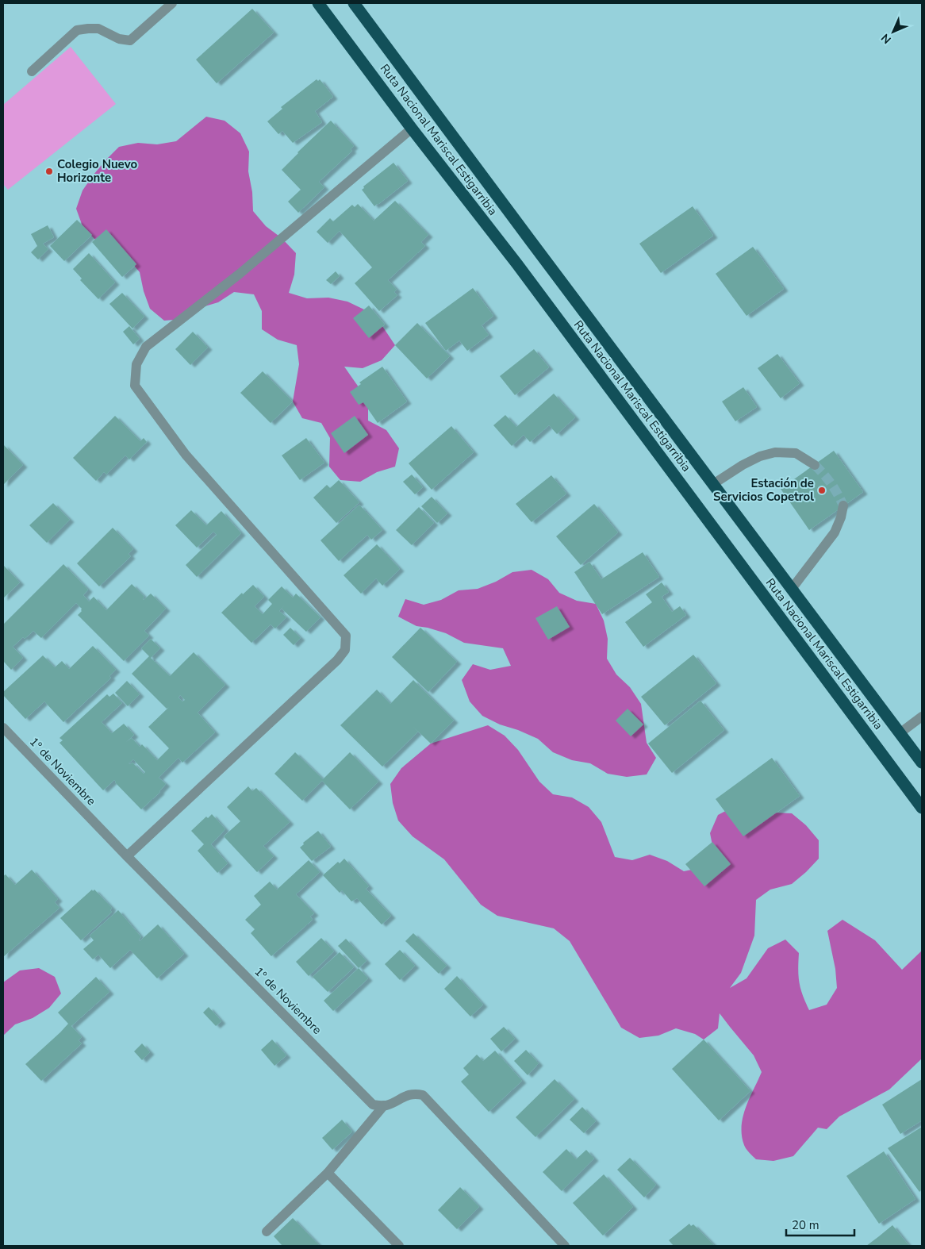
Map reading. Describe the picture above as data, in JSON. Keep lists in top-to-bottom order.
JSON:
{
  "streets": {
    "highway": ["Ruta Nacional Mariscal Estigarribia"],
    "street": ["1º de Noviembre"]
  },
  "places": ["Colegio Nuevo Horizonte", "Estación de Servicios Copetrol"],
  "scale_bar": "20 m",
  "north": "bottom left"
}
